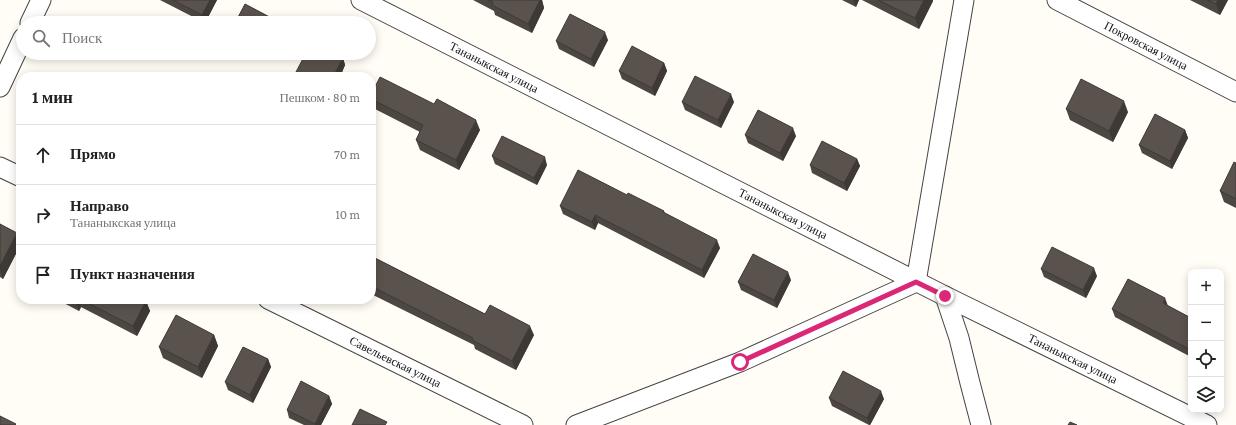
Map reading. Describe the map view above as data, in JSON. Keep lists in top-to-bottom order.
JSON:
{
  "streets": {
    "street": ["Покровская улица", "Тананыкская улица", "Савельевская улица"]
  },
  "page": {
    "search": "Поиск",
    "heading": ["1 мин", "Пешком · 80 m"],
    "list": [
      ["Прямо", "70 m"],
      ["Направо", "Тананыкская улица", "10 m"],
      "Пункт назначения"
    ],
    "map_buttons": ["+", "−"]
  }
}
